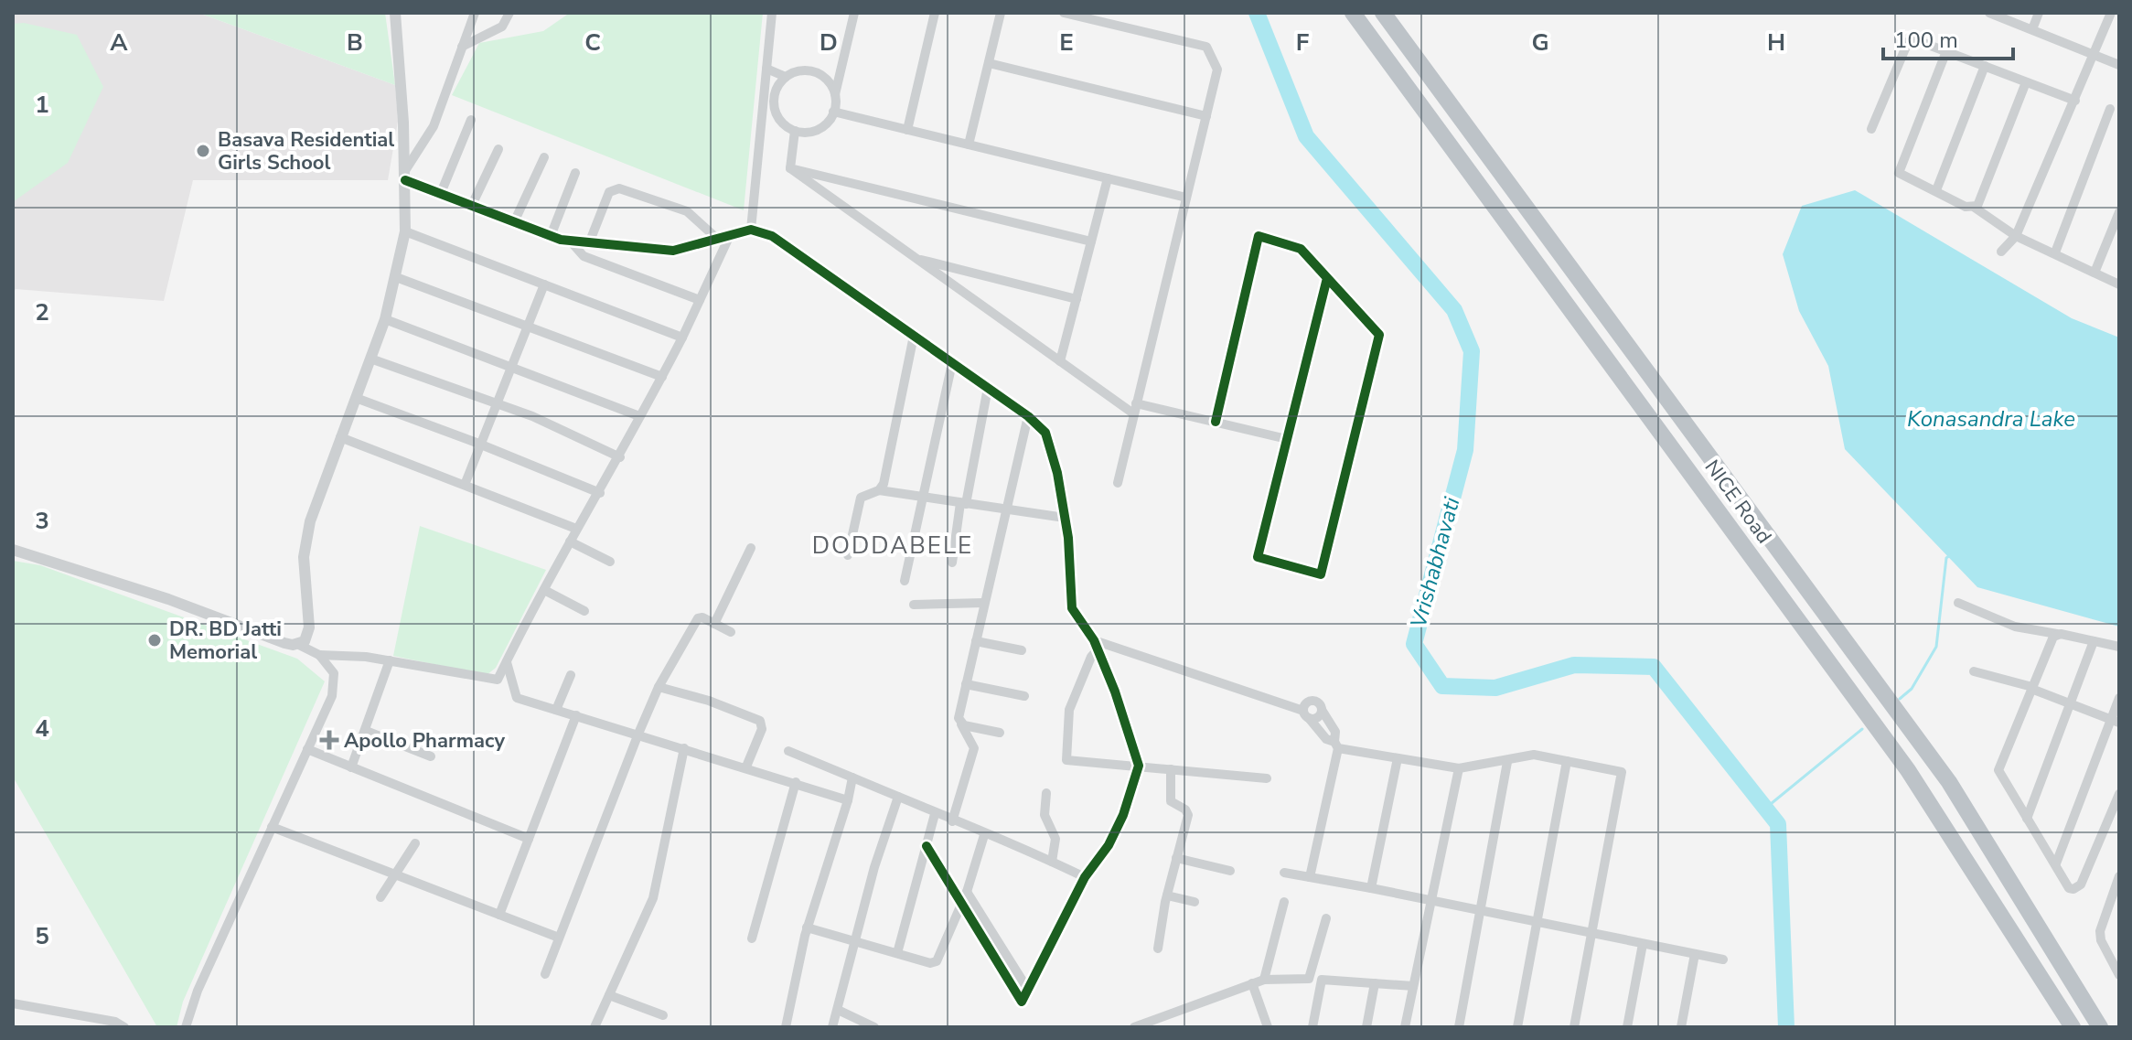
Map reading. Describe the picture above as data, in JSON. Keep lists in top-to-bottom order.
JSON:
{
  "streets": {
    "highway": ["NICE Road"]
  },
  "districts": ["DODDABELE"],
  "water": ["Konasandra Lake", "Vrishabhavati"],
  "places": {
    "other": ["Basava Residential Girls School", "DR. BD Jatti Memorial"],
    "health": ["Apollo Pharmacy"]
  },
  "scale_bar": "100 m",
  "grid": {
    "columns": [
      "A",
      "B",
      "C",
      "D",
      "E",
      "F",
      "G",
      "H"
    ],
    "rows": [
      "1",
      "2",
      "3",
      "4",
      "5"
    ]
  }
}
